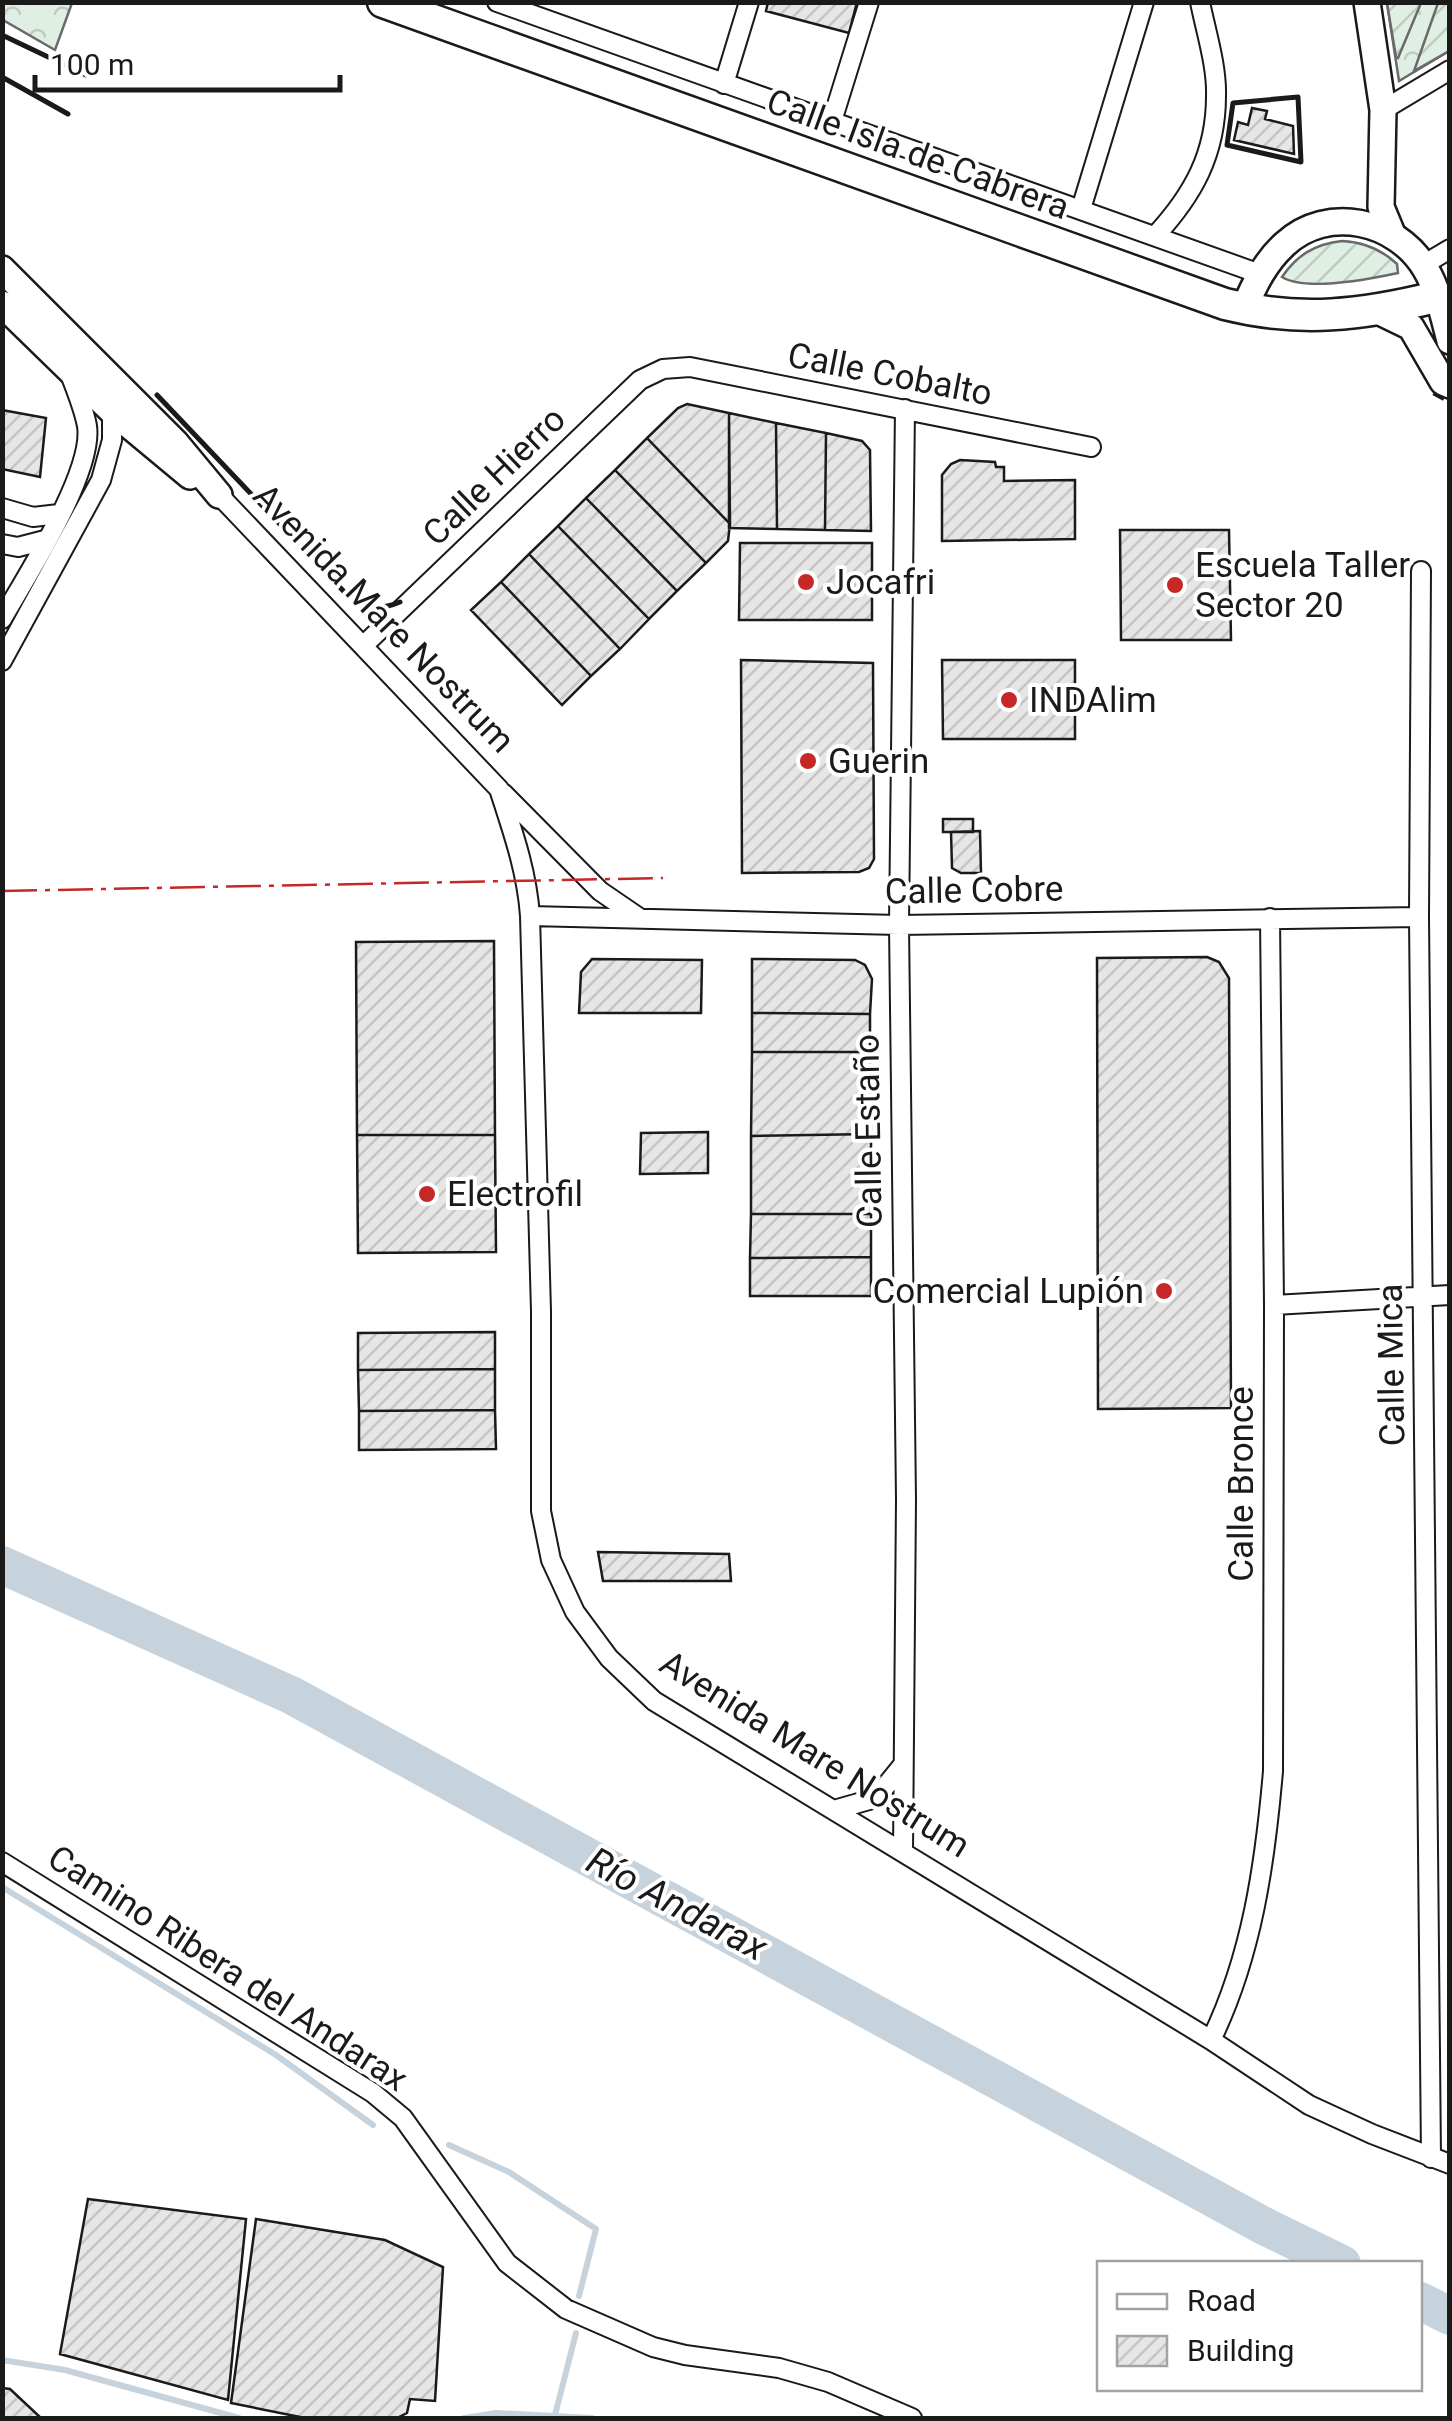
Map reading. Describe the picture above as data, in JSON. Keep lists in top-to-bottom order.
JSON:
{
  "streets": {
    "main road": ["Calle Isla de Cabrera"],
    "street": [
      "Calle Cobalto",
      "Calle Hierro",
      "Avenida Mare Nostrum",
      "Calle Cobre",
      "Calle Estaño",
      "Calle Mica",
      "Calle Bronce",
      "Camino Ribera del Andarax"
    ]
  },
  "crossings": [
    ["Calle Cobalto", "Calle Hierro"],
    ["Calle Cobalto", "Calle Estaño"],
    ["Calle Hierro", "Avenida Mare Nostrum"],
    ["Avenida Mare Nostrum", "Calle Cobre"],
    ["Avenida Mare Nostrum", "Calle Estaño"],
    ["Avenida Mare Nostrum", "Calle Mica"],
    ["Avenida Mare Nostrum", "Calle Bronce"],
    ["Calle Cobre", "Calle Estaño"],
    ["Calle Cobre", "Calle Mica"],
    ["Calle Cobre", "Calle Bronce"]
  ],
  "water": ["Río Andarax"],
  "places": [
    "Jocafri",
    "Escuela Taller Sector 20",
    "INDAlim",
    "Guerin",
    "Electrofil",
    "Comercial Lupión"
  ],
  "legend": ["Road", "Building"],
  "scale_bar": "100 m"
}
